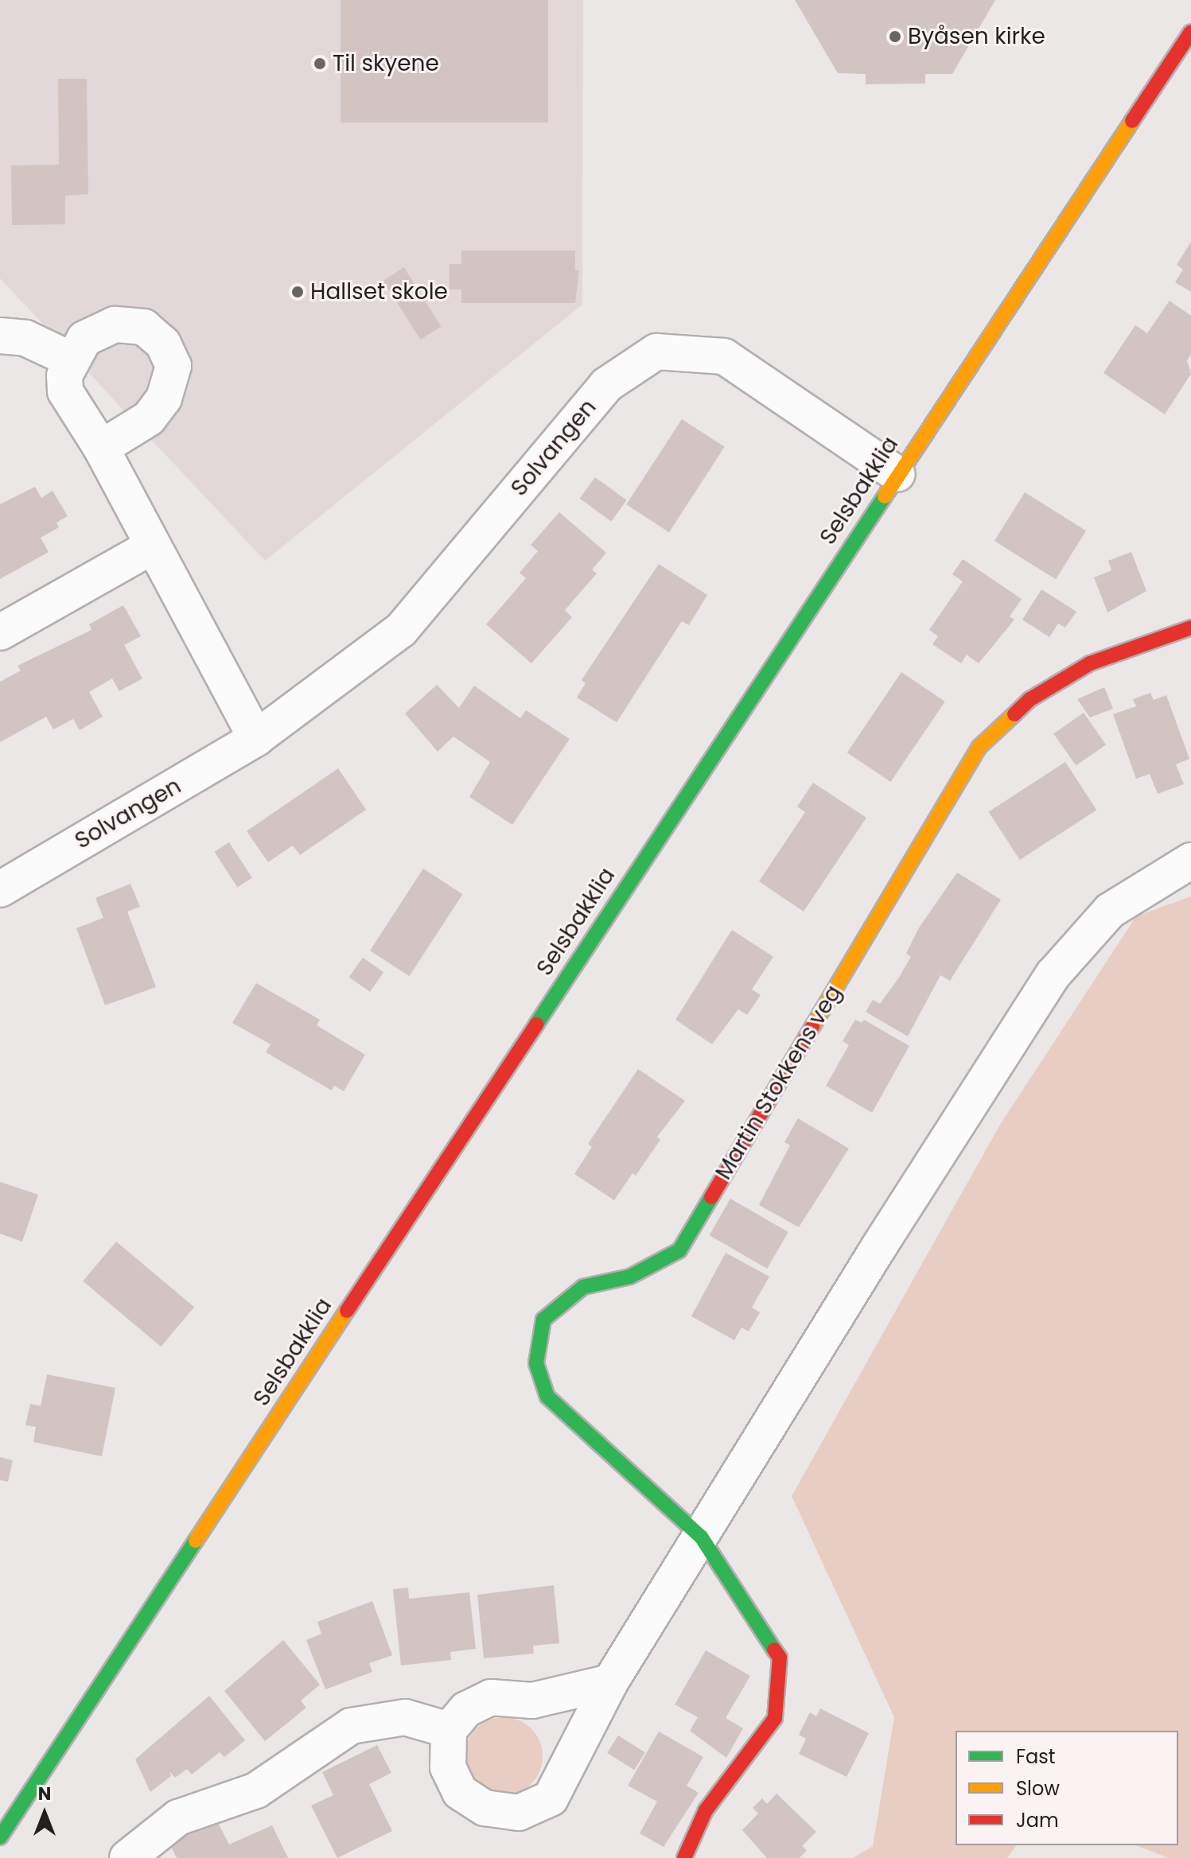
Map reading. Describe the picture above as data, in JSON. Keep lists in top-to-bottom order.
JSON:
{
  "streets": {
    "street": ["Solvangen", "Selsbakklia", "Martin Stokkens veg"]
  },
  "crossings": [
    ["Solvangen", "Selsbakklia"]
  ],
  "places": ["Byåsen kirke", "Til skyene", "Hallset skole"],
  "legend": ["Fast", "Slow", "Jam"],
  "north": "top"
}
